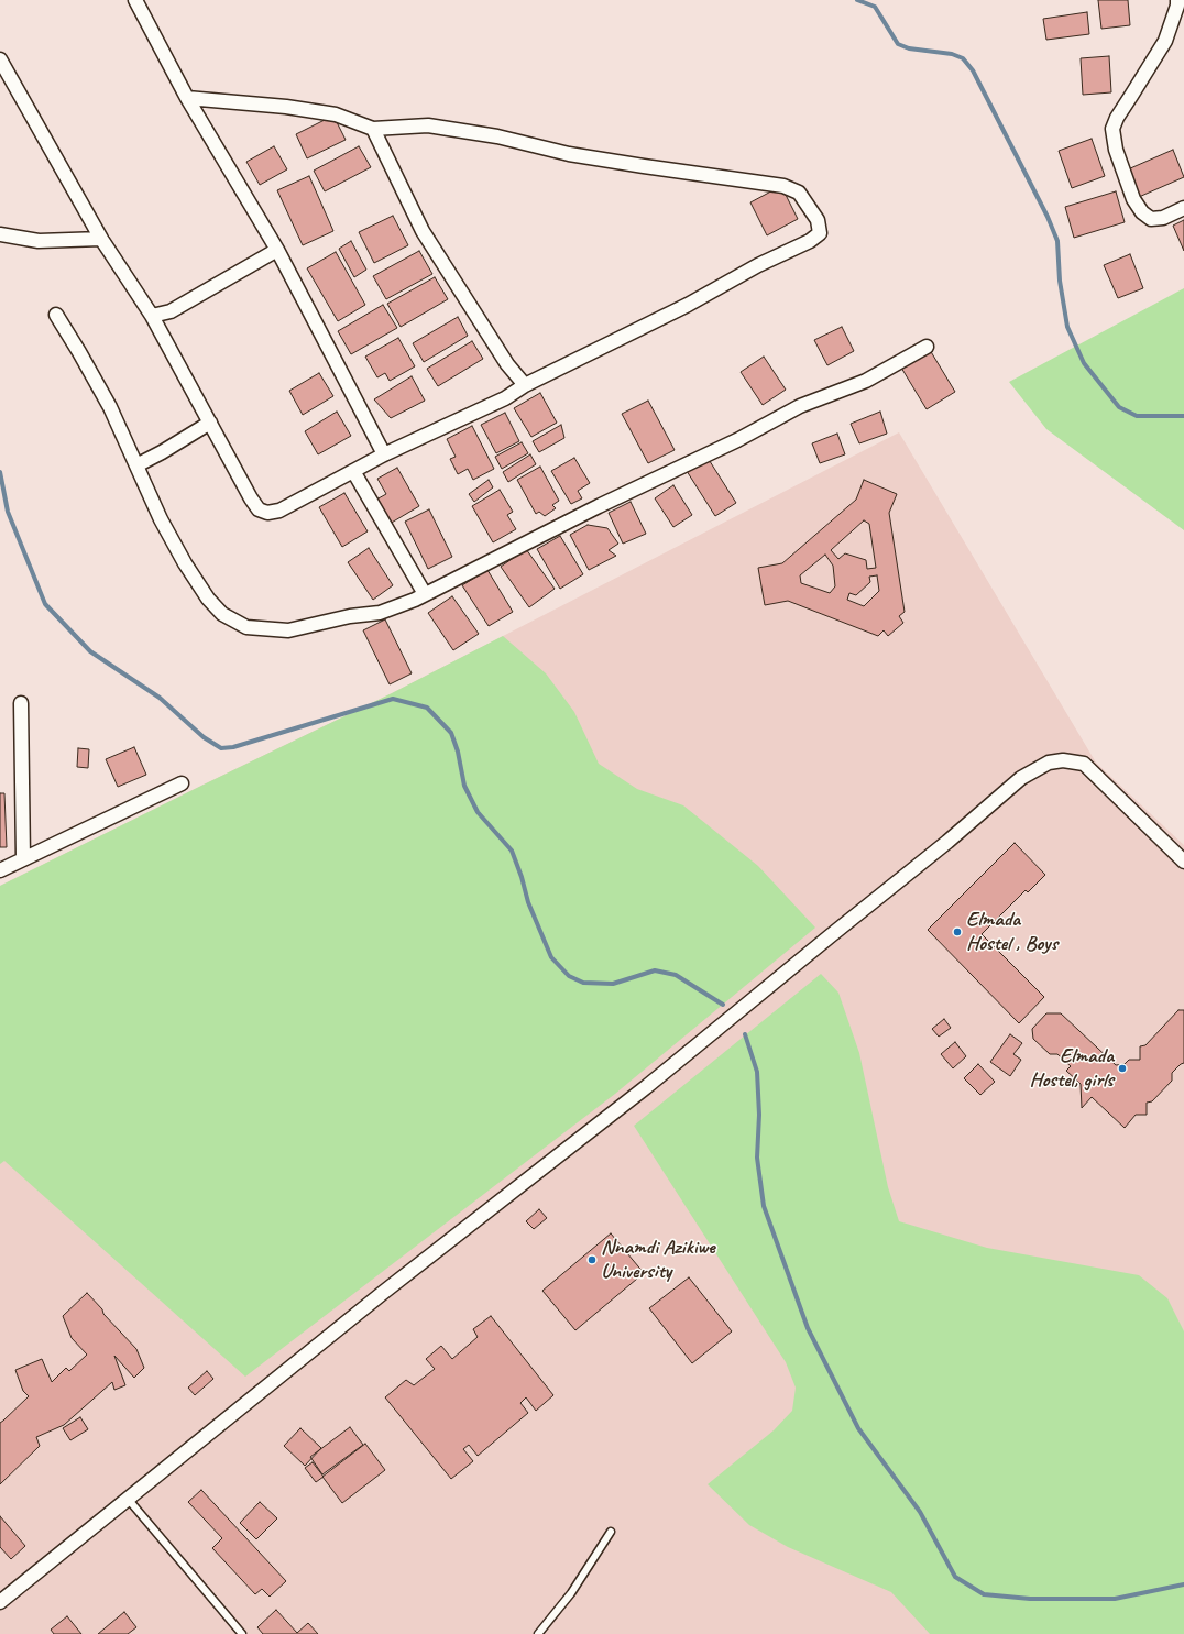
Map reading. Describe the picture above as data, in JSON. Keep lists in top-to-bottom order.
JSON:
{
  "places": ["Elmada Hostel , Boys", "Elmada Hostel, girls", "Nnamdi Azikiwe University"]
}
